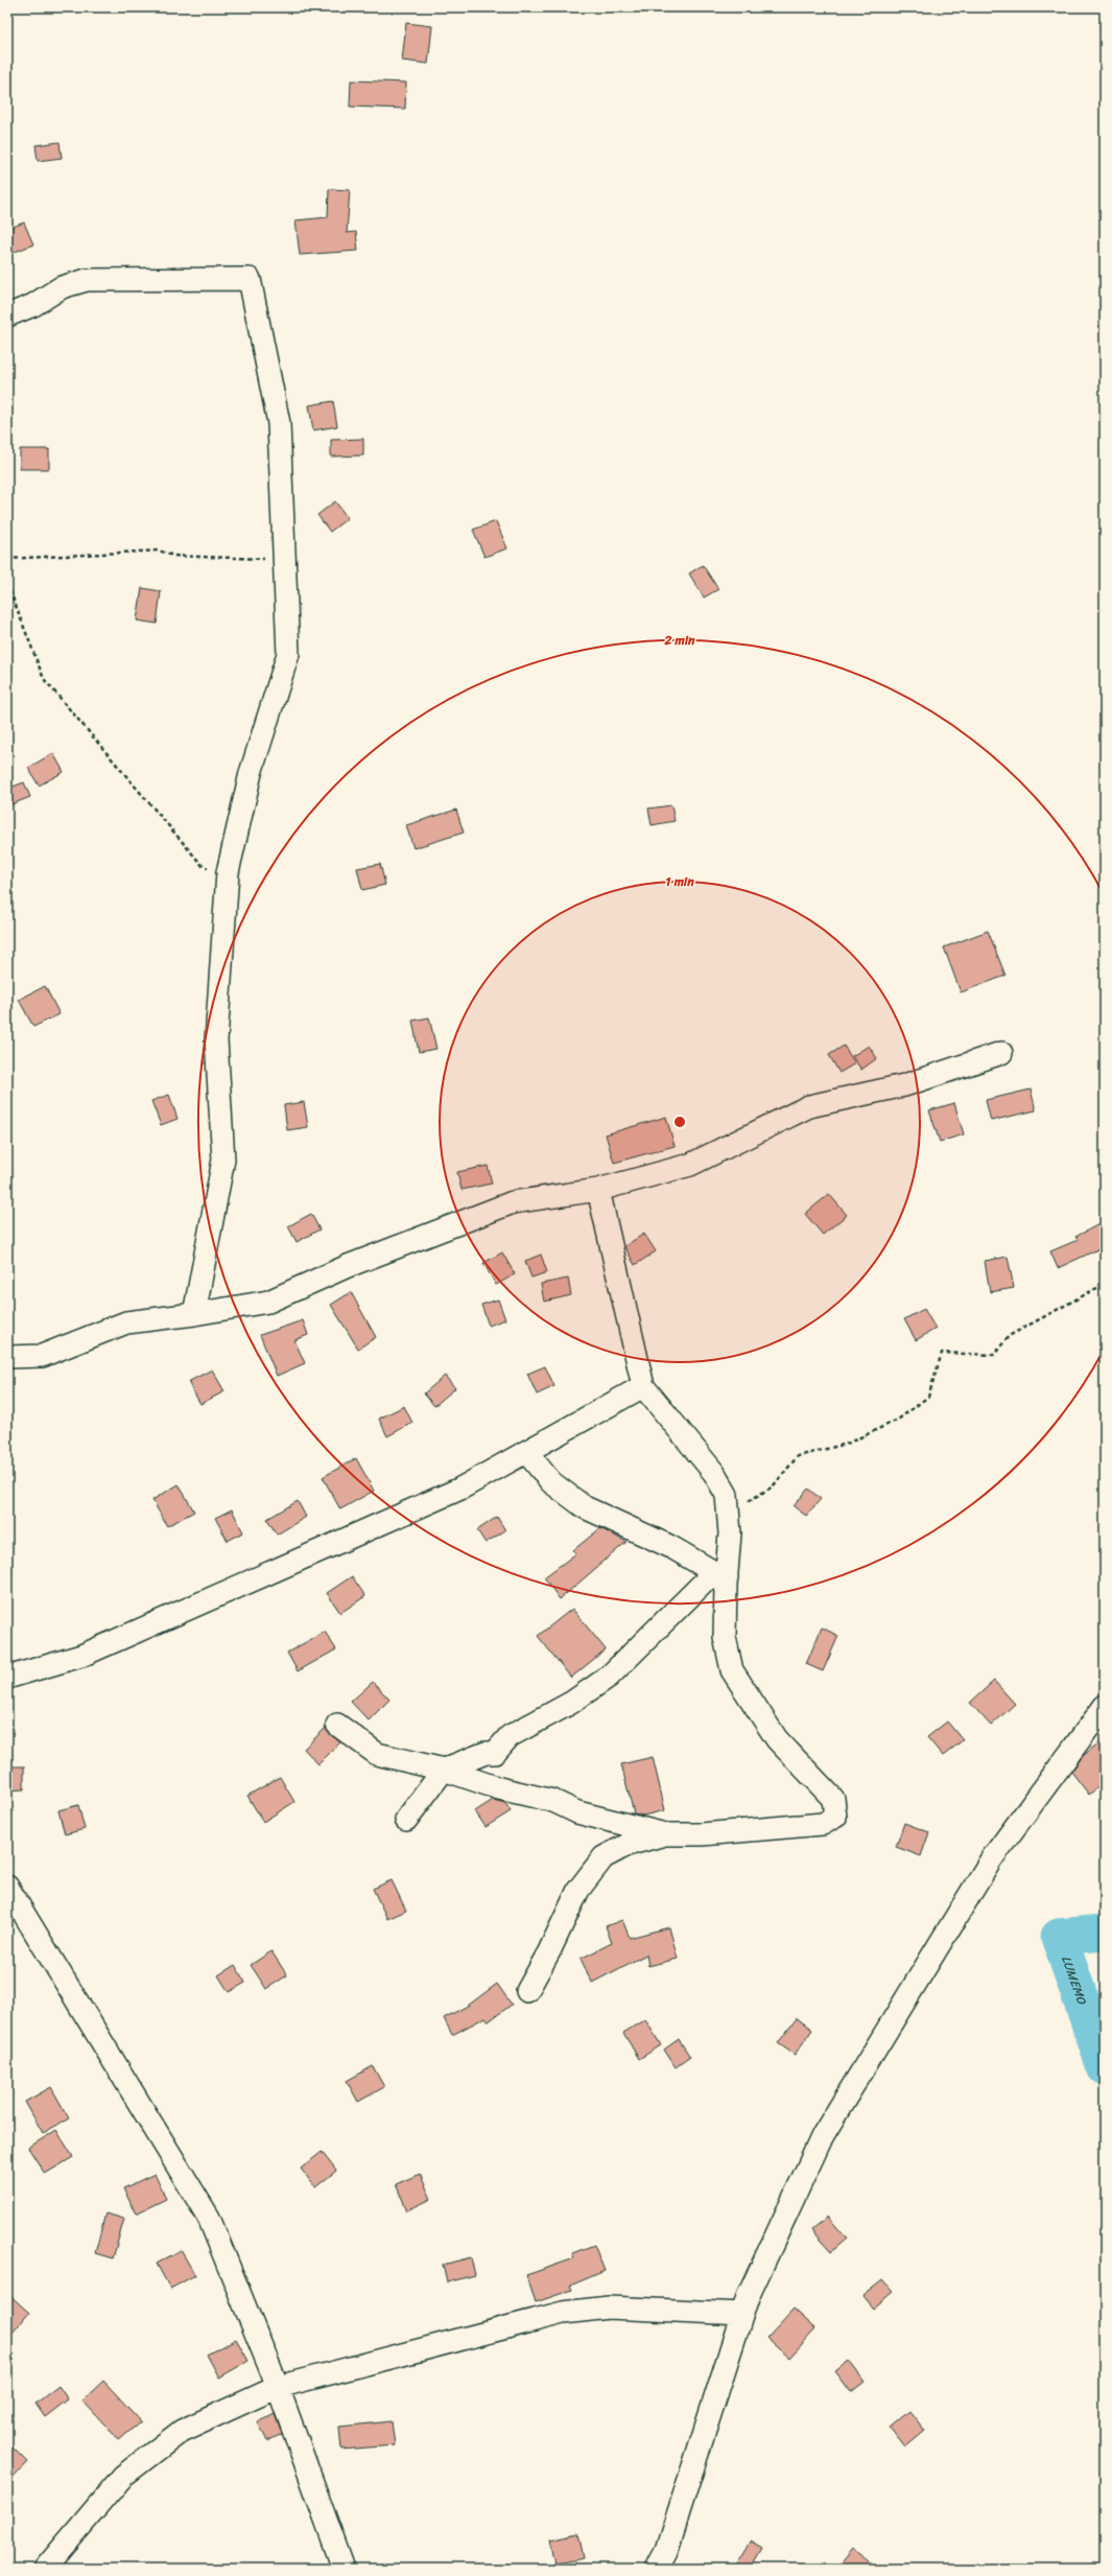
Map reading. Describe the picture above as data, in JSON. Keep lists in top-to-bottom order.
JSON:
{
  "water": ["LUMEMO"],
  "rings": ["2 min", "1 min"]
}
